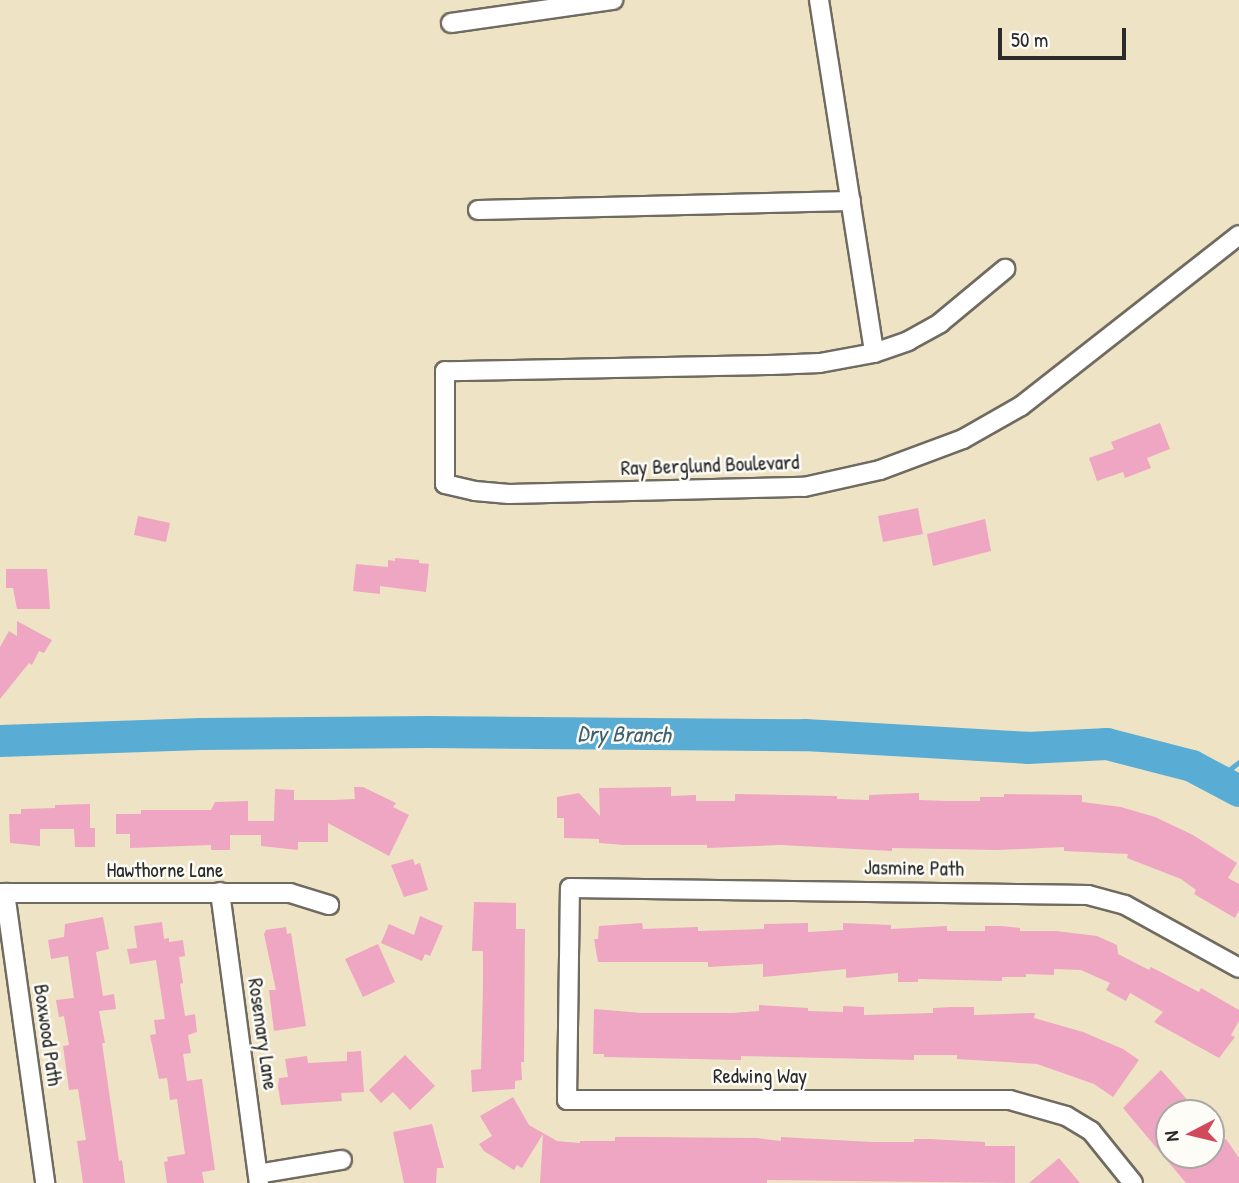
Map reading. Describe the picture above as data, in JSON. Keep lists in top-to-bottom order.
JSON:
{
  "streets": {
    "street": [
      "Ray Berglund Boulevard",
      "Jasmine Path",
      "Hawthorne Lane",
      "Rosemary Lane",
      "Boxwood Path",
      "Redwing Way"
    ]
  },
  "crossings": [
    ["Jasmine Path", "Redwing Way"],
    ["Hawthorne Lane", "Rosemary Lane"],
    ["Hawthorne Lane", "Boxwood Path"]
  ],
  "water": ["Dry Branch"],
  "scale_bar": "50 m",
  "north": "left"
}
